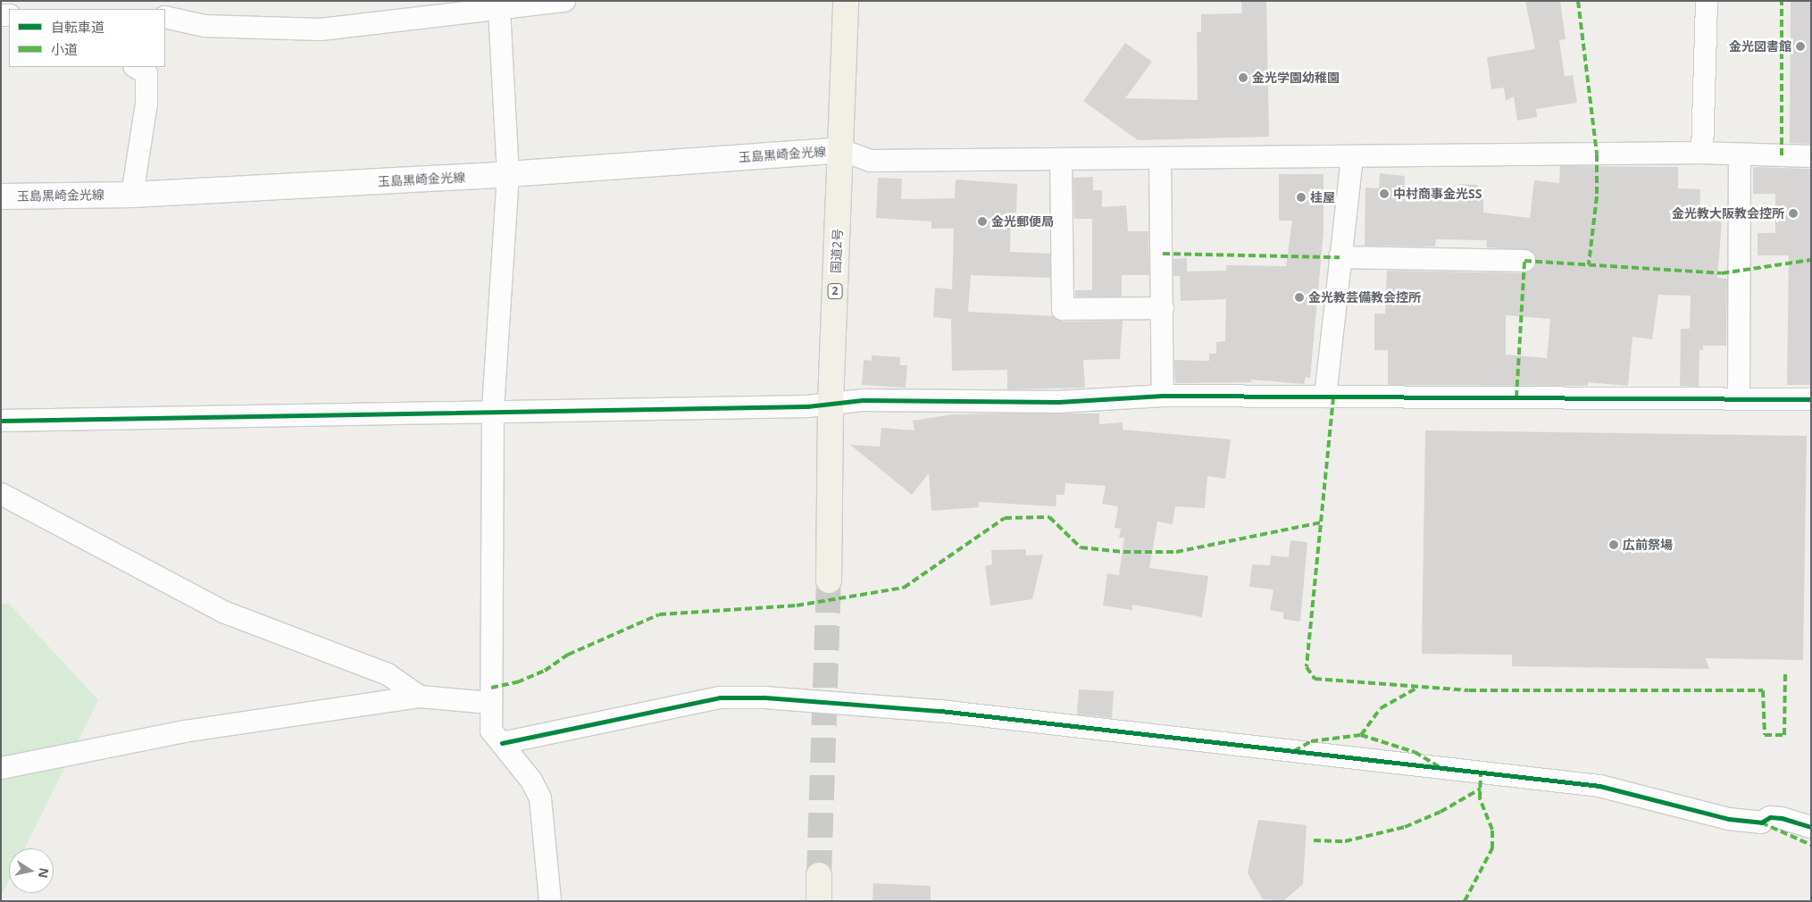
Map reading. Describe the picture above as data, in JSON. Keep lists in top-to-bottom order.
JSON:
{
  "streets": {
    "highway": ["国道2号", "2"],
    "main road": ["玉島黒崎金光線"]
  },
  "crossings": [
    ["玉島黒崎金光線", "国道2号"]
  ],
  "places": [
    "金光図書館",
    "金光学園幼稚園",
    "中村商事金光SS",
    "桂屋",
    "金光教大阪教会控所",
    "金光郵便局",
    "金光教芸備教会控所",
    "広前祭場"
  ],
  "legend": ["自転車道", "小道"],
  "north": "right"
}
